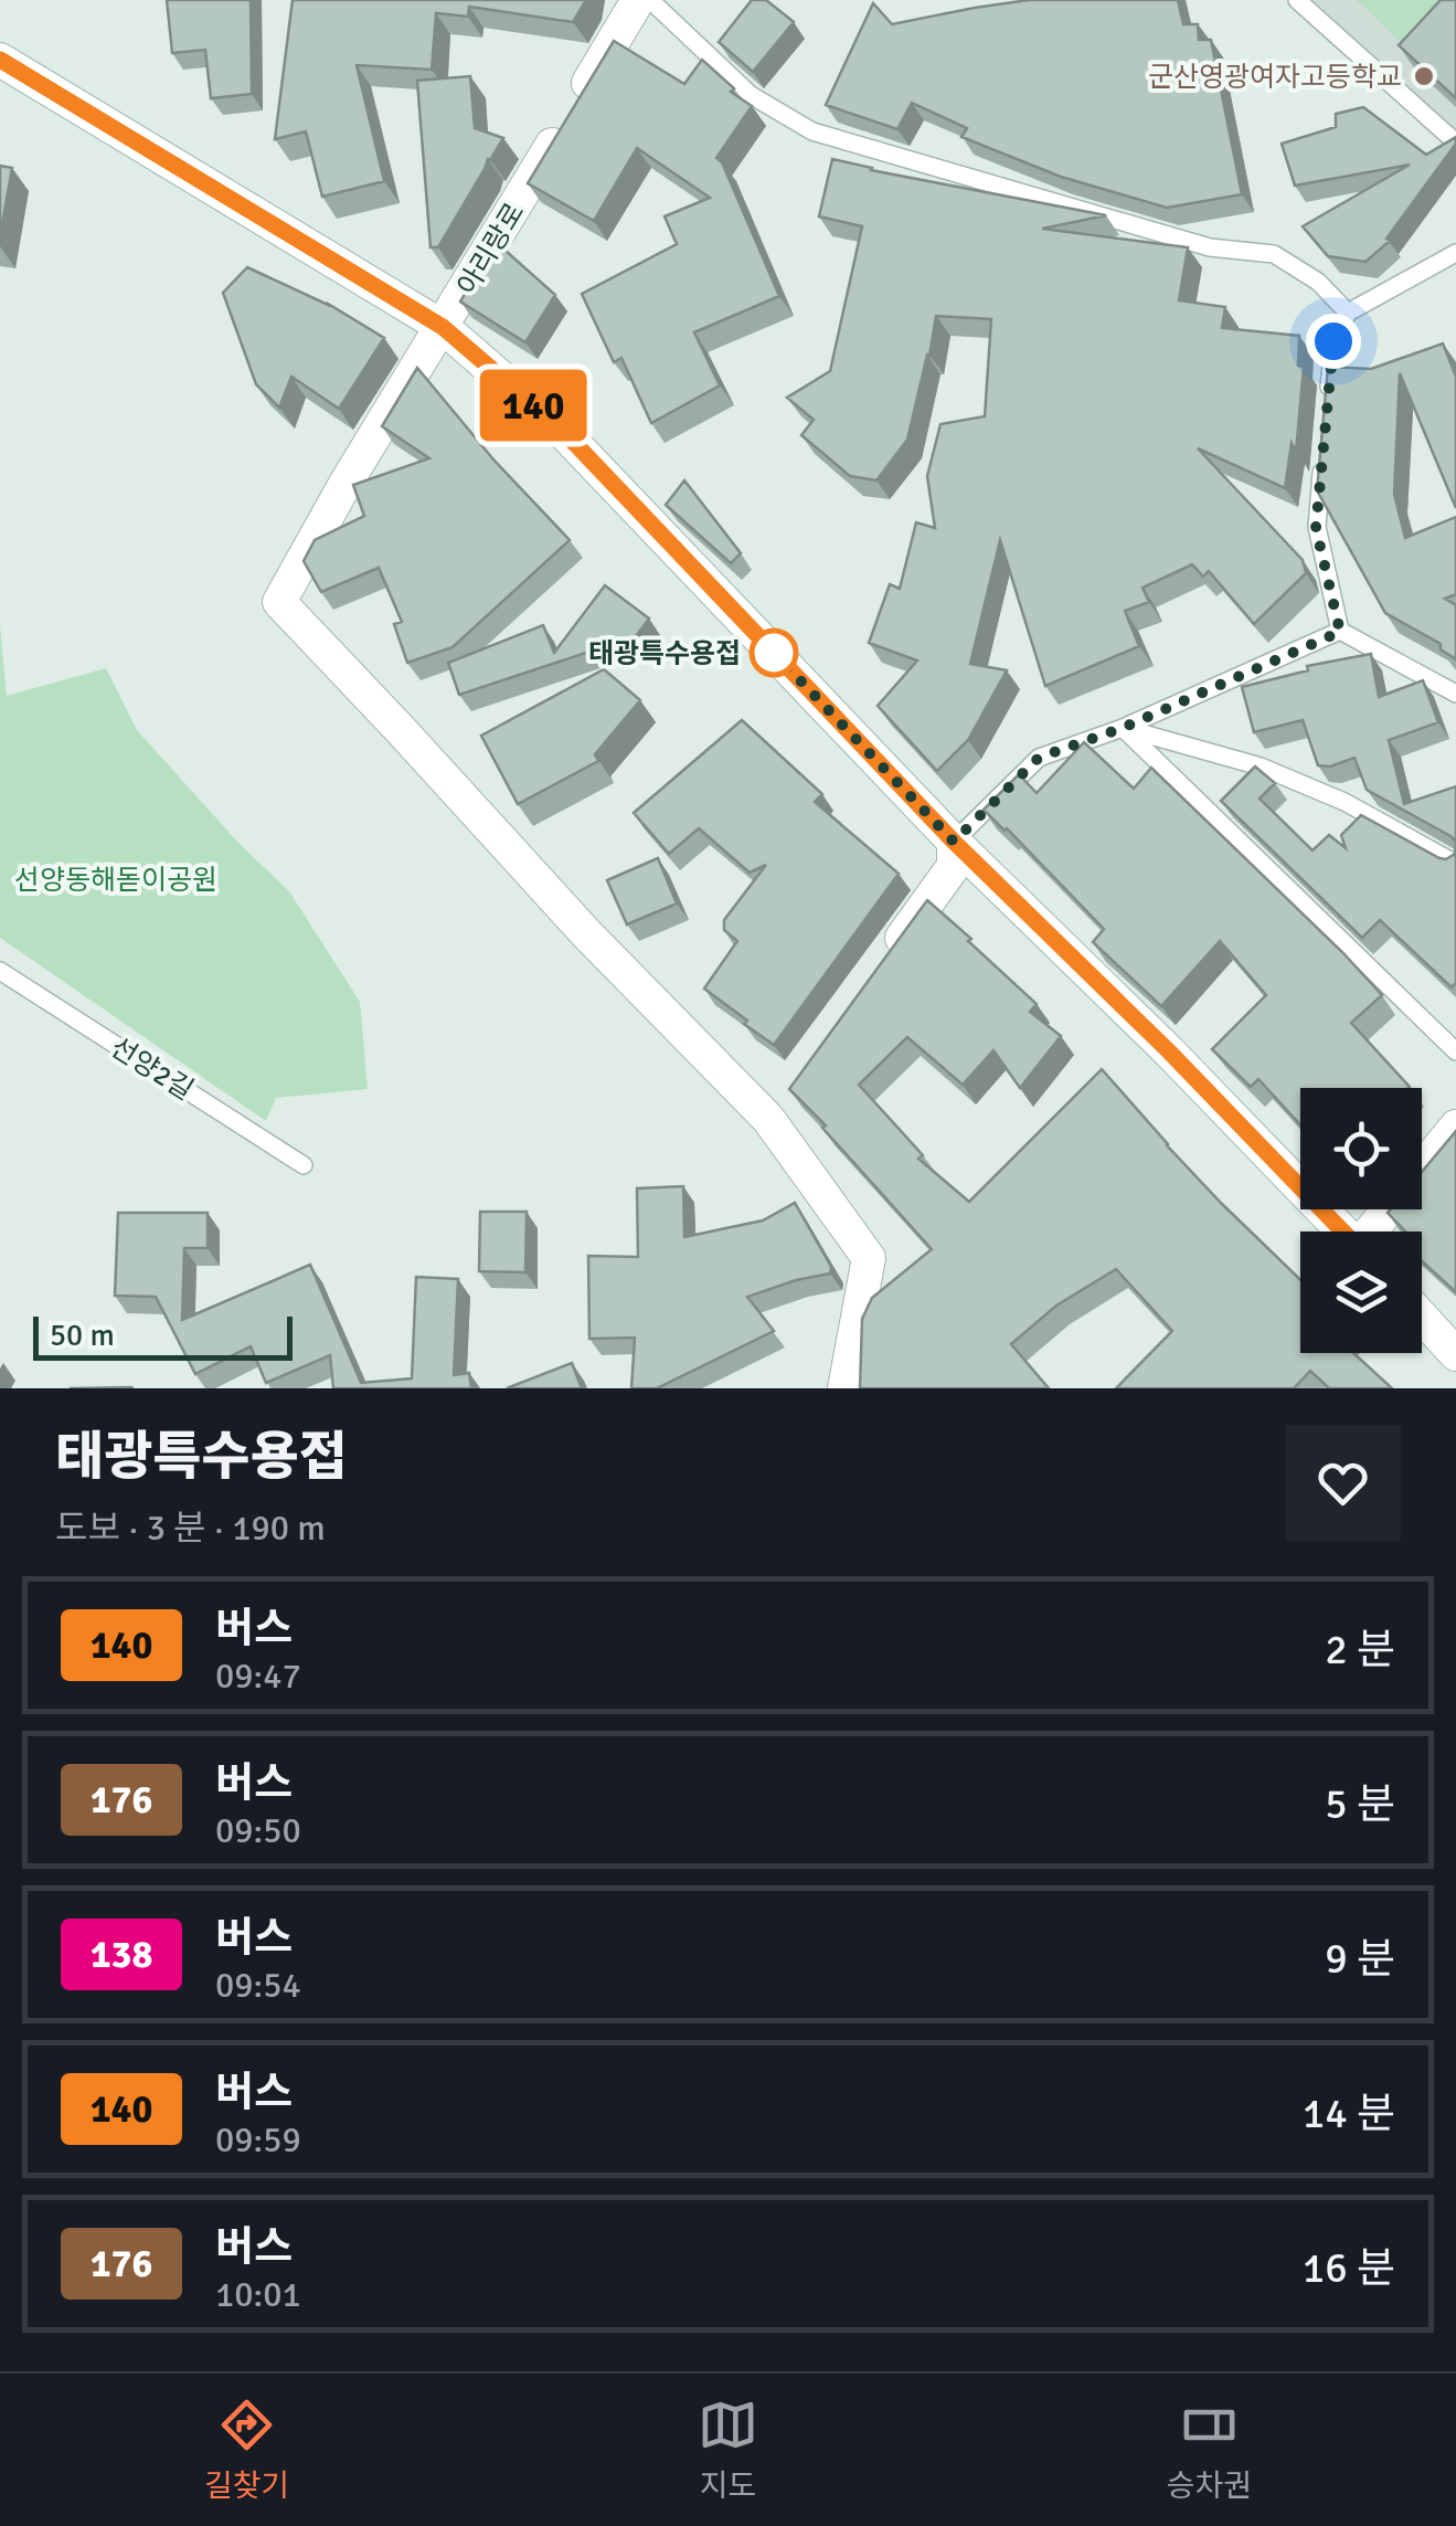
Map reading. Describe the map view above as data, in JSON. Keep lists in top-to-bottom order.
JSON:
{
  "streets": {
    "street": ["아리랑로"],
    "lane": ["선양2길"]
  },
  "parks": ["선양동해돋이공원"],
  "places": ["군산영광여자고등학교", "태광특수용접"],
  "lines": ["bus line 140"],
  "scale_bar": "50 m",
  "page": {
    "on_map": "140",
    "scale": "50 m",
    "heading": ["태광특수용접", "도보 · 3 분 · 190 m"],
    "list": [
      {
        "mark": "140",
        "name": "버스",
        "note": "09:47",
        "value": "2 분"
      },
      {
        "mark": "176",
        "name": "버스",
        "note": "09:50",
        "value": "5 분"
      },
      {
        "mark": "138",
        "name": "버스",
        "note": "09:54",
        "value": "9 분"
      },
      {
        "mark": "140",
        "name": "버스",
        "note": "09:59",
        "value": "14 분"
      },
      {
        "mark": "176",
        "name": "버스",
        "note": "10:01",
        "value": "16 분"
      }
    ],
    "tabs": ["길찾기", "지도", "승차권"]
  }
}
